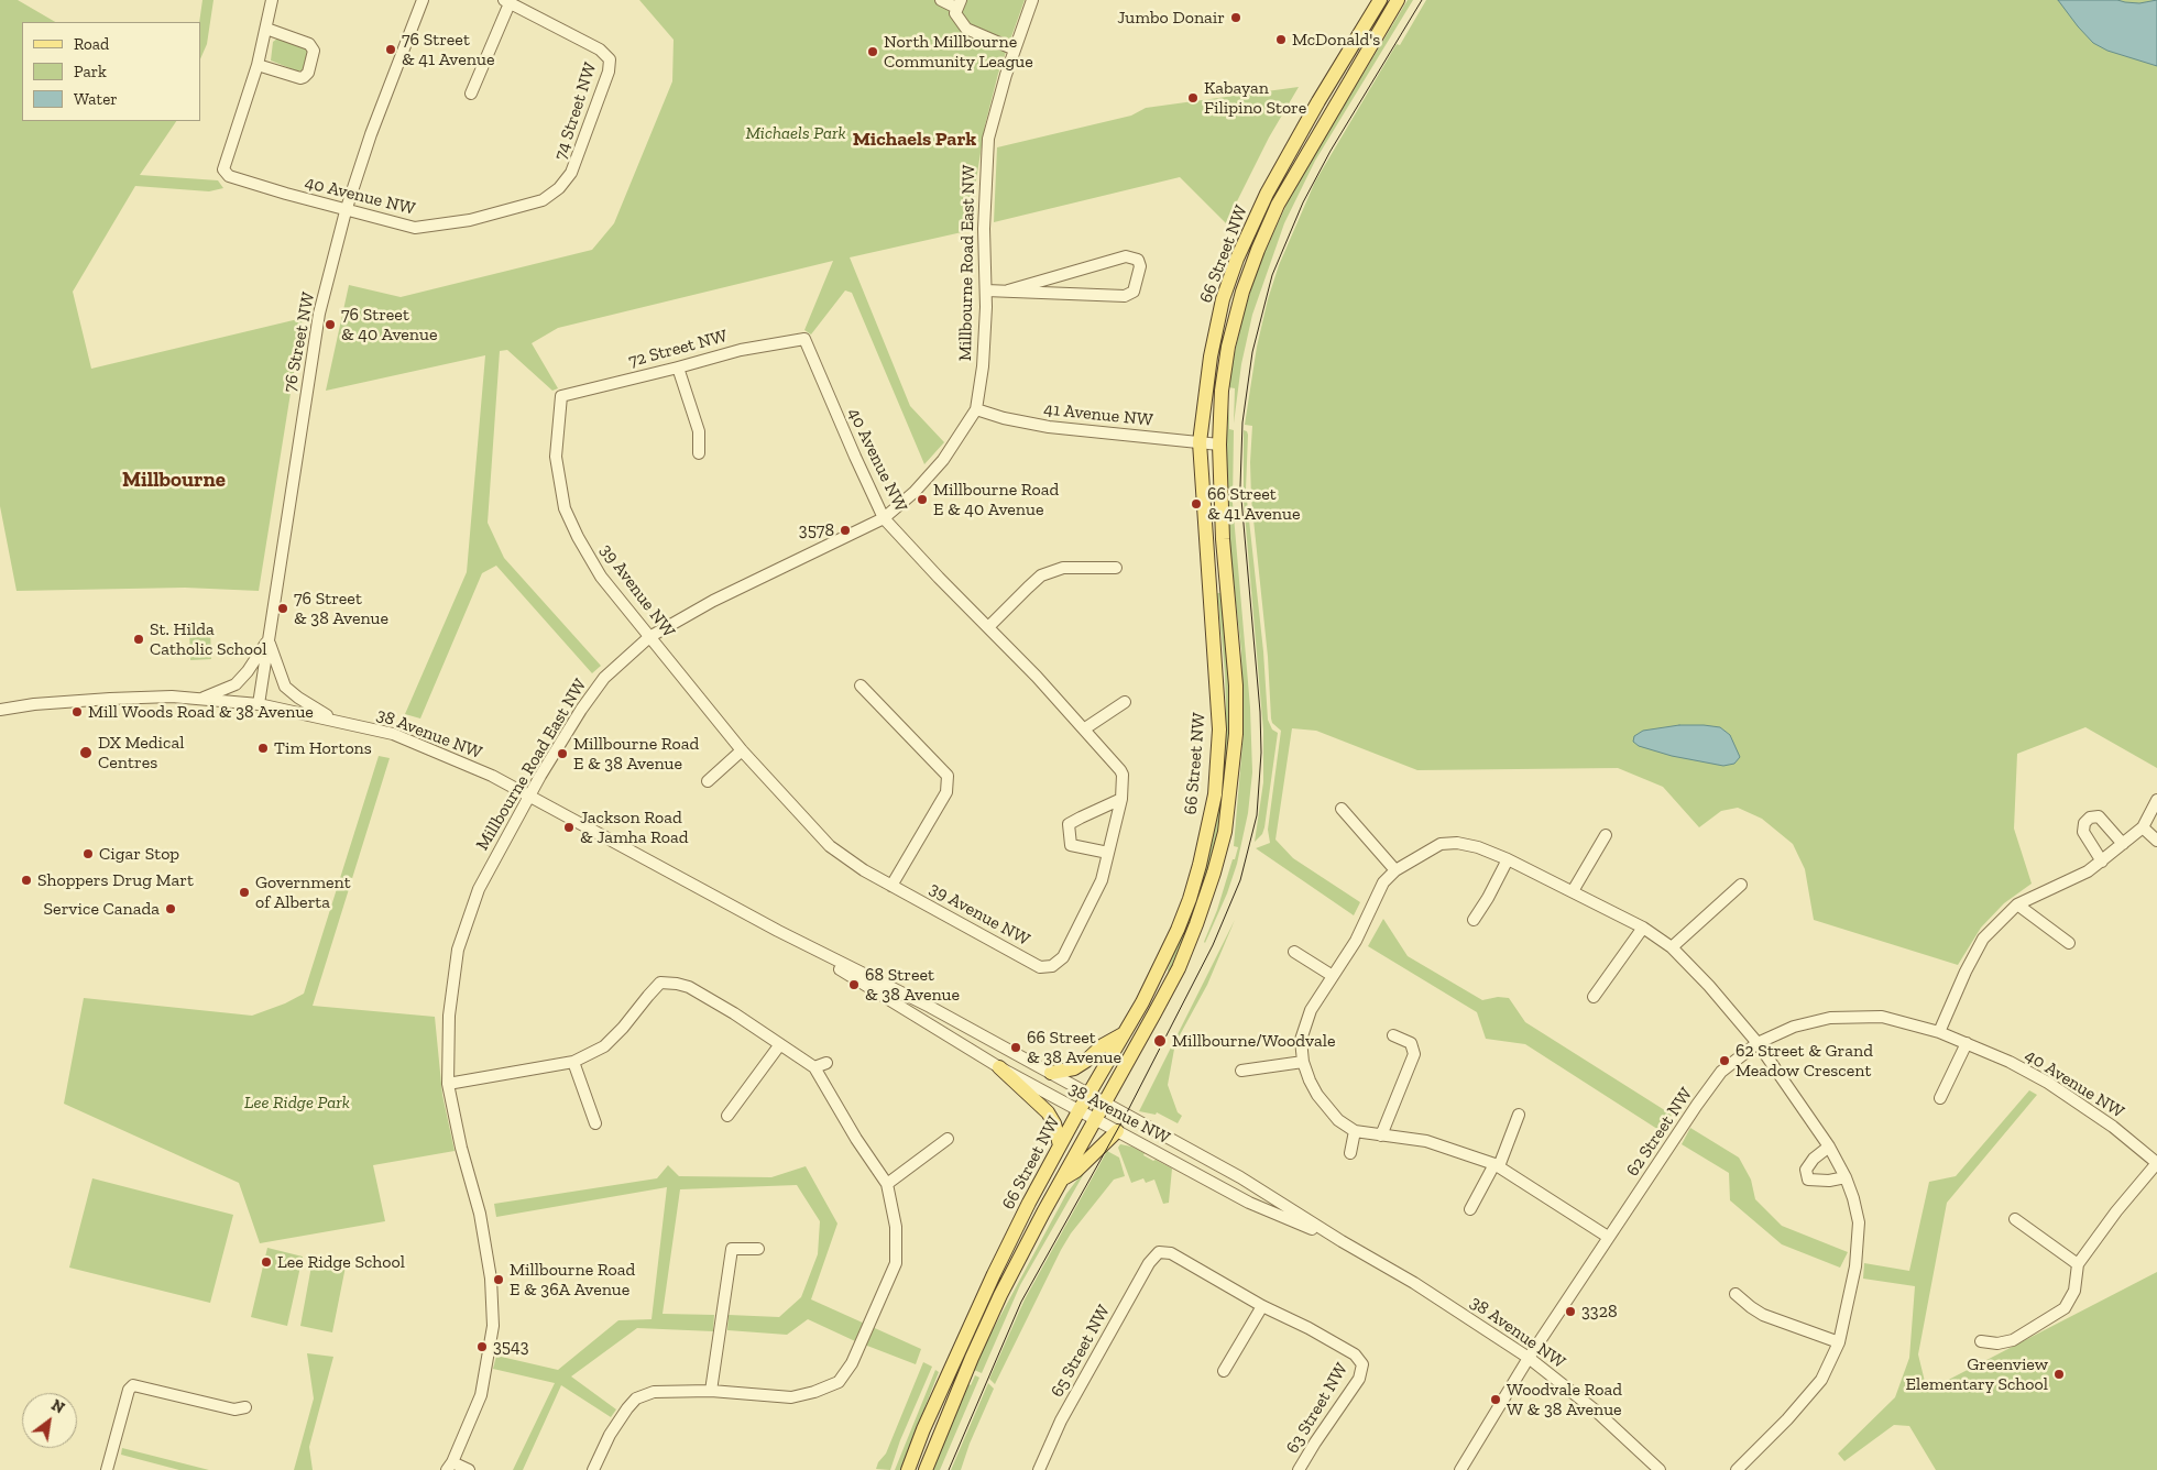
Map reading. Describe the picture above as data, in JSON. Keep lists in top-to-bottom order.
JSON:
{
  "streets": {
    "main road": ["66 Street NW"],
    "street": [
      "74 Street NW",
      "40 Avenue NW",
      "Millbourne Road East NW",
      "76 Street NW",
      "72 Street NW",
      "41 Avenue NW",
      "39 Avenue NW",
      "38 Avenue NW",
      "62 Street NW",
      "65 Street NW",
      "63 Street NW"
    ]
  },
  "crossings": [
    ["74 Street NW", "40 Avenue NW"],
    ["40 Avenue NW", "Millbourne Road East NW"],
    ["40 Avenue NW", "76 Street NW"],
    ["40 Avenue NW", "72 Street NW"],
    ["40 Avenue NW", "62 Street NW"],
    ["66 Street NW", "41 Avenue NW"],
    ["66 Street NW", "38 Avenue NW"],
    ["Millbourne Road East NW", "41 Avenue NW"],
    ["Millbourne Road East NW", "39 Avenue NW"],
    ["Millbourne Road East NW", "38 Avenue NW"],
    ["76 Street NW", "38 Avenue NW"],
    ["72 Street NW", "39 Avenue NW"],
    ["38 Avenue NW", "62 Street NW"],
    ["65 Street NW", "63 Street NW"]
  ],
  "districts": ["Michaels Park", "Millbourne"],
  "parks": ["Michaels Park", "Lee Ridge Park"],
  "places": [
    "Jumbo Donair",
    "McDonald's",
    "76 Street & 41 Avenue",
    "North Millbourne Community League",
    "Kabayan Filipino Store",
    "76 Street & 40 Avenue",
    "Millbourne Road E & 40 Avenue",
    "66 Street & 41 Avenue",
    "3578",
    "76 Street & 38 Avenue",
    "St. Hilda Catholic School",
    "Mill Woods Road & 38 Avenue",
    "Tim Hortons",
    "DX Medical Centres",
    "Millbourne Road E & 38 Avenue",
    "Jackson Road & Jamha Road",
    "Cigar Stop",
    "Shoppers Drug Mart",
    "Government of Alberta",
    "Service Canada",
    "68 Street & 38 Avenue",
    "Millbourne/Woodvale",
    "66 Street & 38 Avenue",
    "62 Street & Grand Meadow Crescent",
    "Lee Ridge School",
    "Millbourne Road E & 36A Avenue",
    "3328",
    "3543",
    "Greenview Elementary School",
    "Woodvale Road W & 38 Avenue"
  ],
  "legend": ["Road", "Park", "Water"],
  "north": "top right"
}
